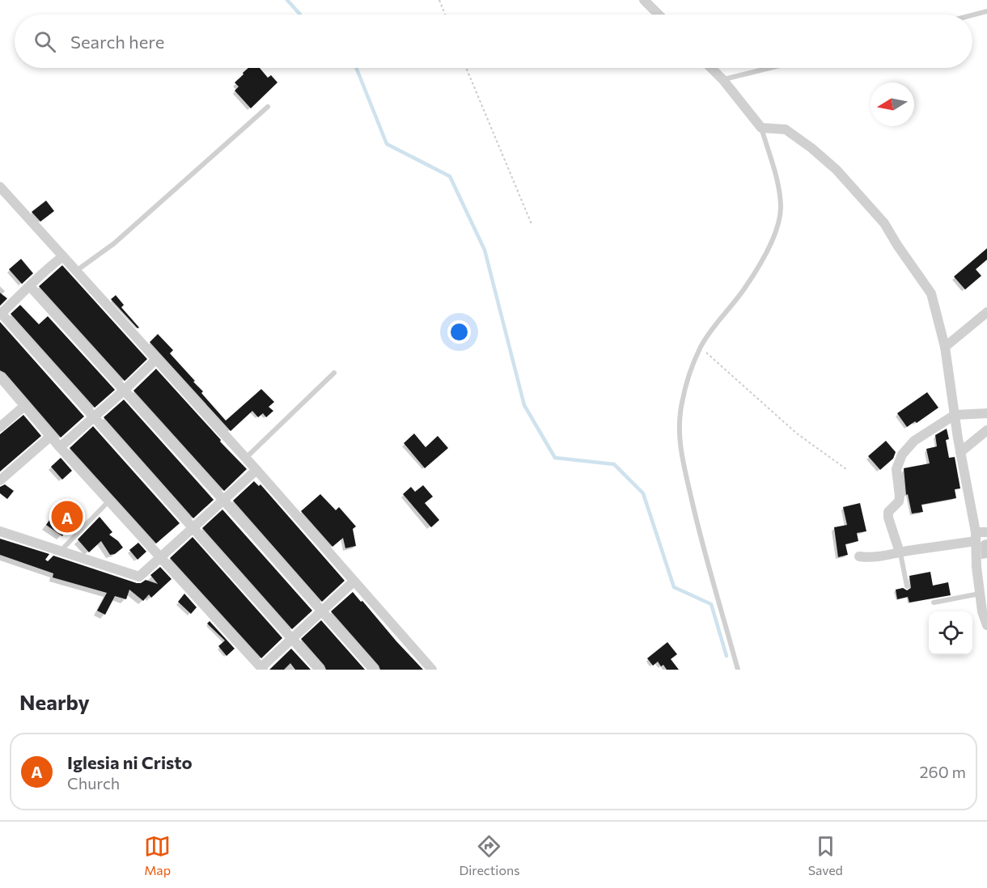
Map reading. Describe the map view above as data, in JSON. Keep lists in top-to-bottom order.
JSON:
{
  "north": "left",
  "page": {
    "search": "Search here",
    "pins": "A",
    "heading": "Nearby",
    "list": [
      {
        "mark": "A",
        "name": "Iglesia ni Cristo",
        "note": "Church",
        "value": "260 m"
      }
    ],
    "nav": ["Map", "Directions", "Saved"]
  }
}
